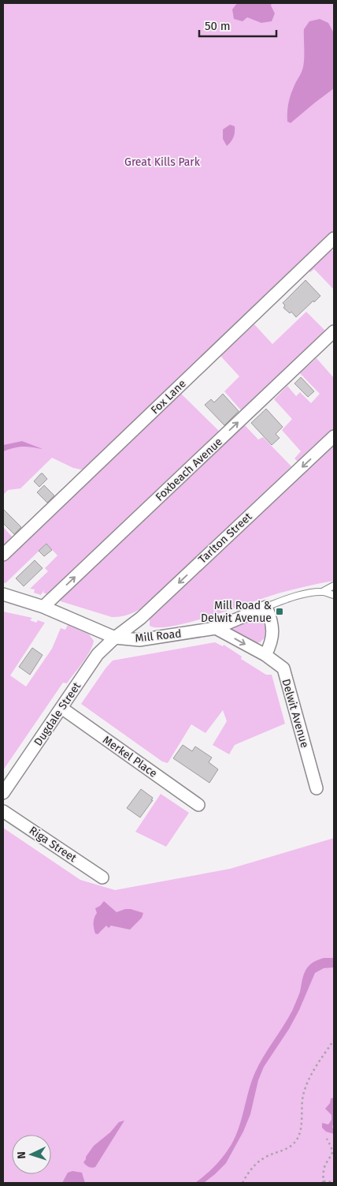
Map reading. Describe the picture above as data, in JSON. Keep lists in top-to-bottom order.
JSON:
{
  "streets": {
    "street": [
      "Fox Lane",
      "Foxbeach Avenue",
      "Tarlton Street",
      "Mill Road",
      "Delwit Avenue",
      "Dugdale Street",
      "Merkel Place",
      "Riga Street"
    ]
  },
  "crossings": [
    ["Foxbeach Avenue", "Mill Road"],
    ["Tarlton Street", "Mill Road"],
    ["Tarlton Street", "Dugdale Street"],
    ["Mill Road", "Delwit Avenue"],
    ["Mill Road", "Dugdale Street"],
    ["Dugdale Street", "Merkel Place"]
  ],
  "one_way": ["Foxbeach Avenue", "Tarlton Street"],
  "parks": ["Great Kills Park"],
  "places": {
    "transit": ["Mill Road & Delwit Avenue"]
  },
  "scale_bar": "50 m",
  "north": "left"
}
